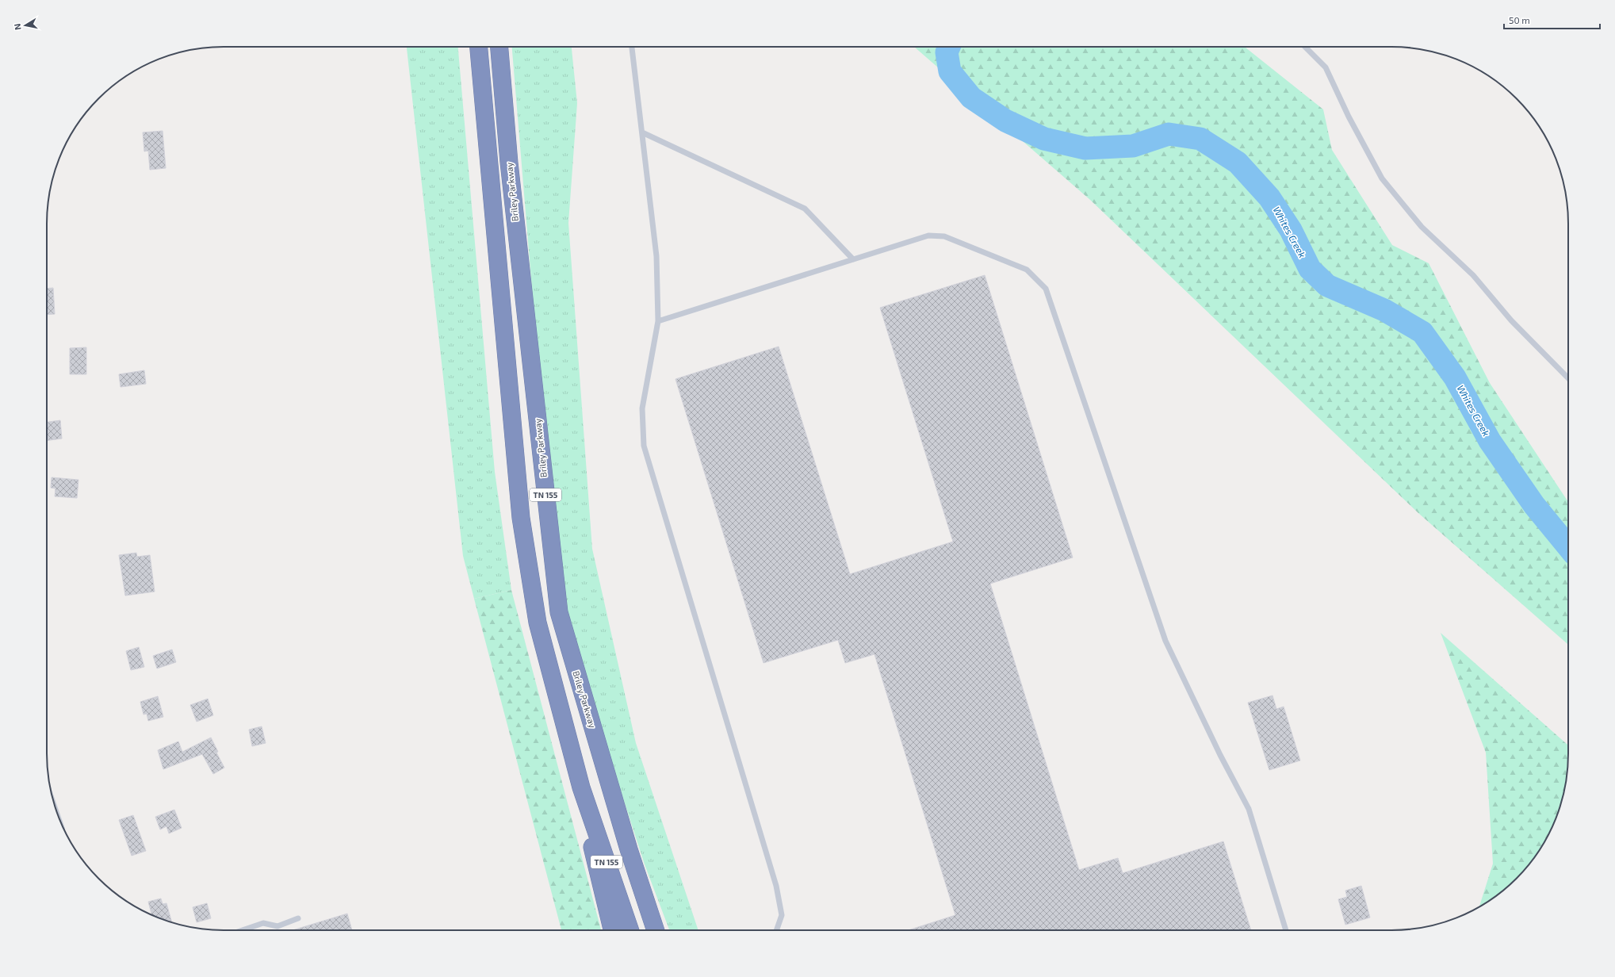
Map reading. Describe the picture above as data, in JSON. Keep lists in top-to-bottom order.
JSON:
{
  "streets": {
    "highway": ["Briley Parkway", "TN 155"]
  },
  "water": ["Whites Creek"],
  "scale_bar": "50 m",
  "north": "left"
}
